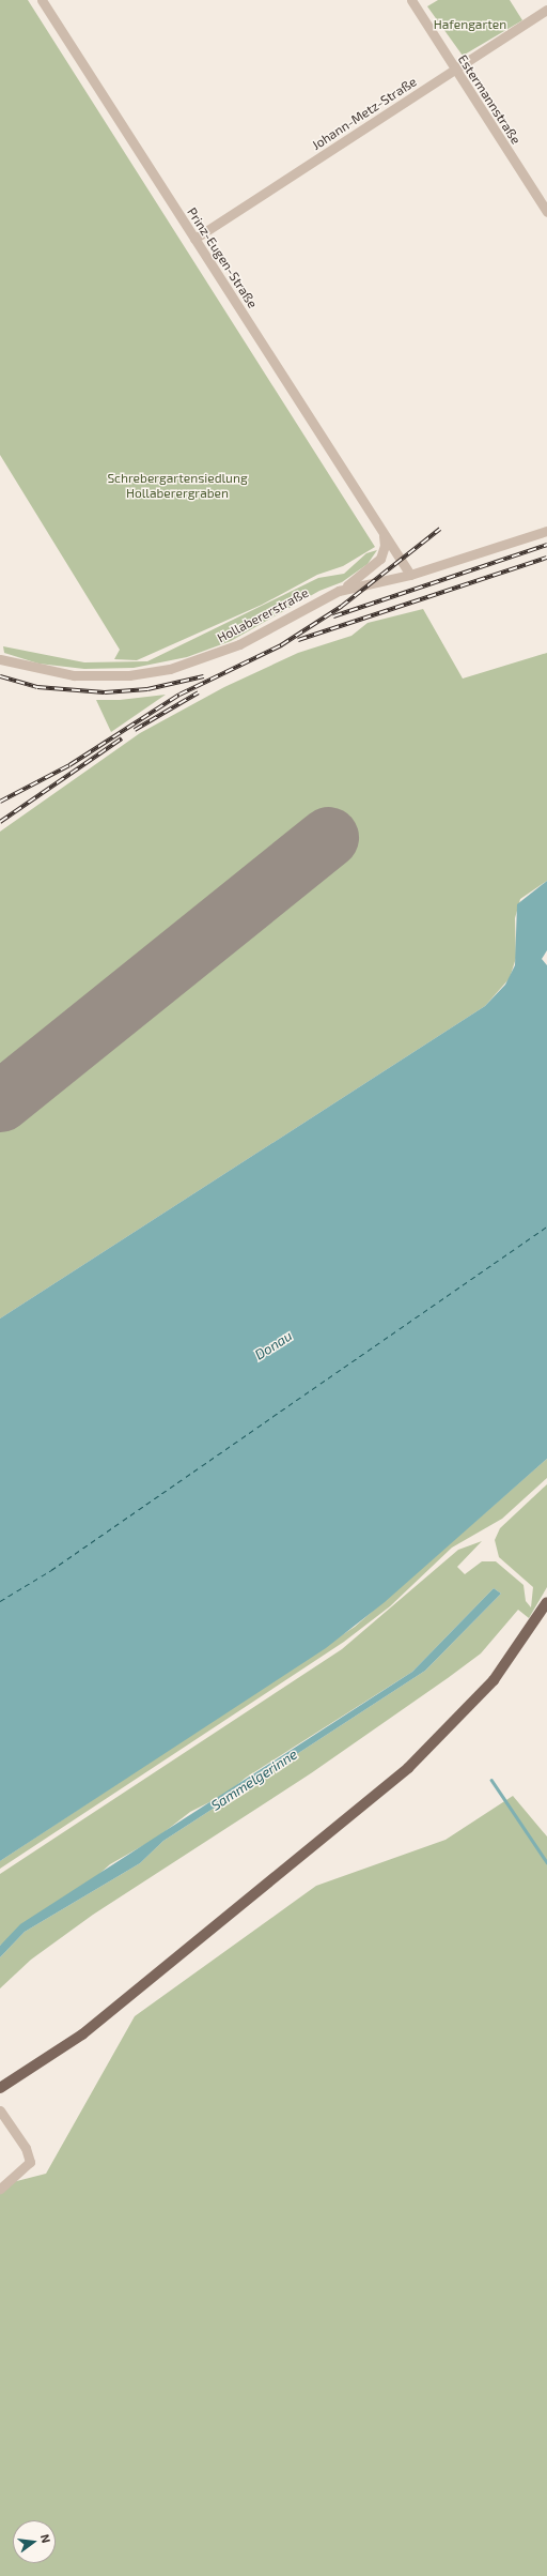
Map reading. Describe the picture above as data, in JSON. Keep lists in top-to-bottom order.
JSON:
{
  "streets": {
    "street": [
      "Estermannstraße",
      "Johann-Metz-Straße",
      "Prinz-Eugen-Straße",
      "Hollabererstraße"
    ]
  },
  "crossings": [
    ["Estermannstraße", "Johann-Metz-Straße"],
    ["Johann-Metz-Straße", "Prinz-Eugen-Straße"],
    ["Prinz-Eugen-Straße", "Hollabererstraße"]
  ],
  "water": ["Donau", "Sammelgerinne"],
  "parks": ["Hafengarten", "Schrebergartensiedlung Hollaberergraben"],
  "north": "right"
}
